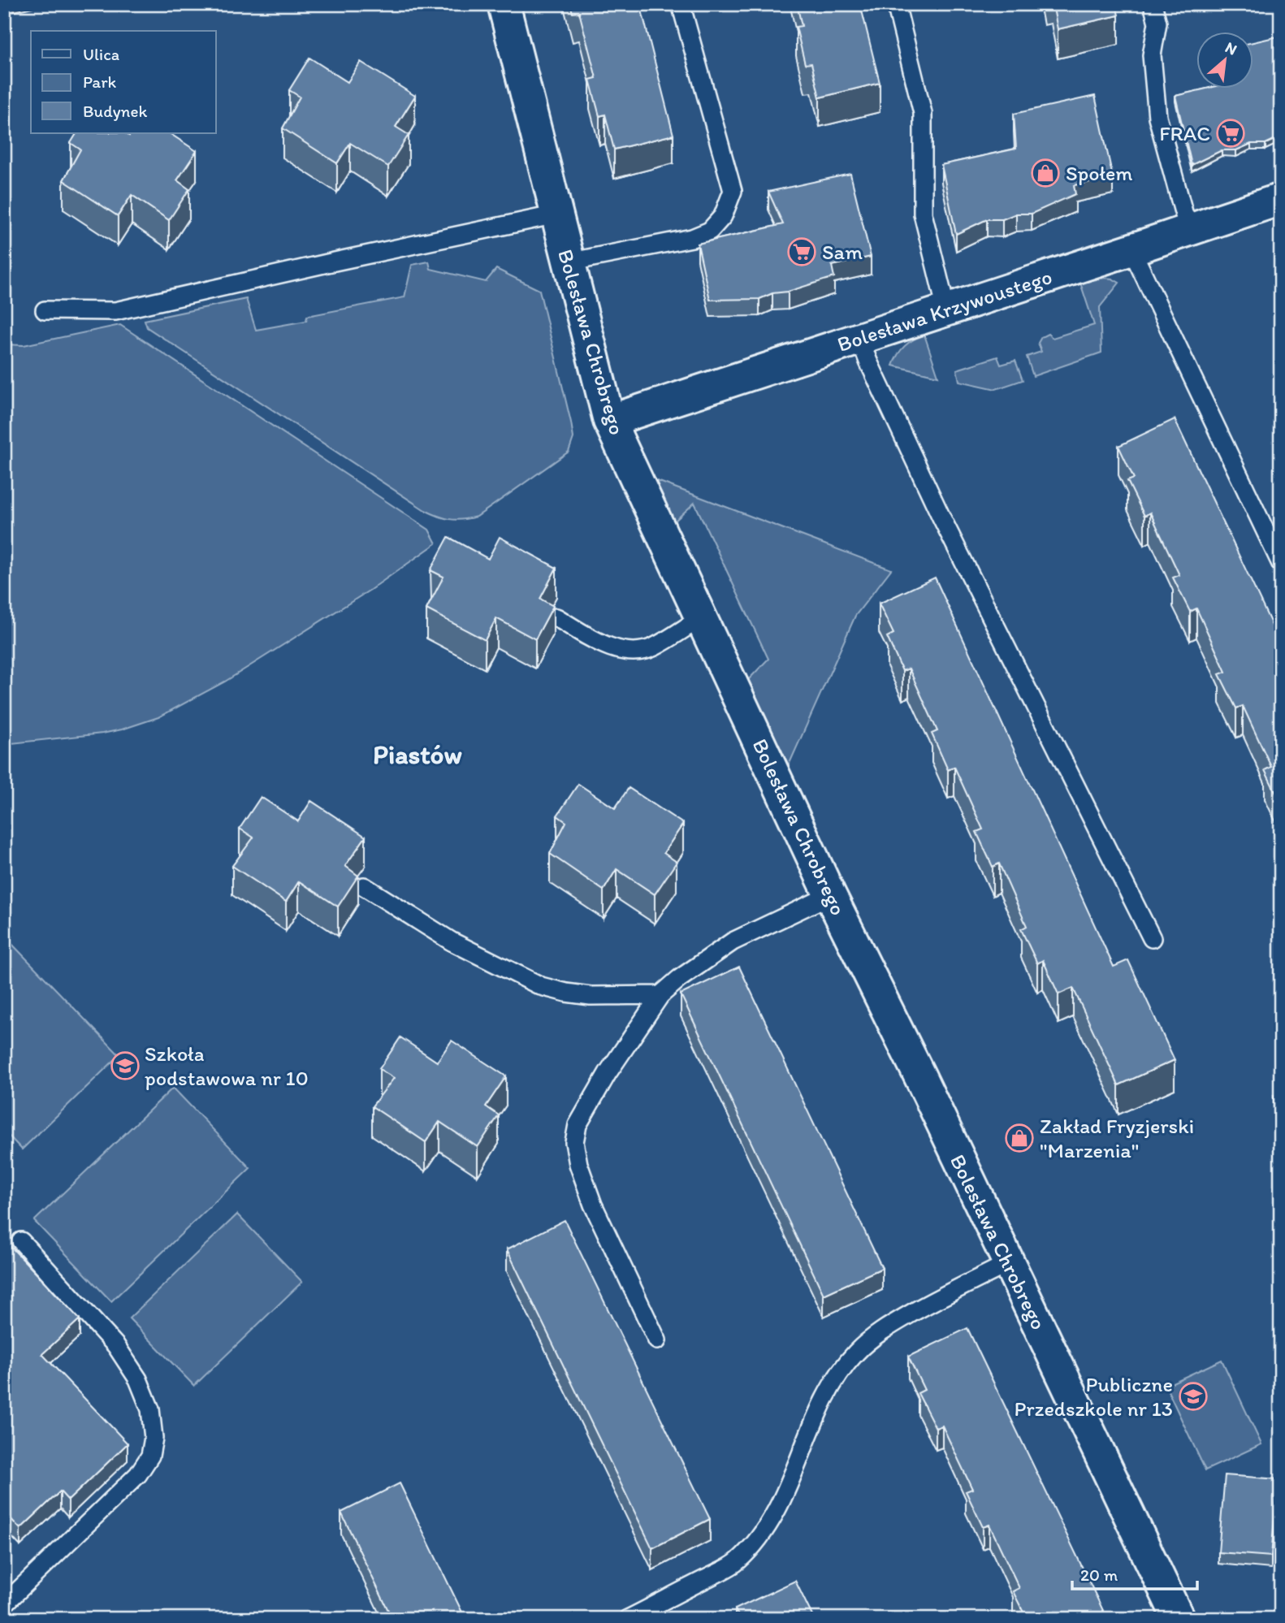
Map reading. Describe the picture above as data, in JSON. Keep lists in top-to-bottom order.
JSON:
{
  "streets": {
    "street": ["Bolesława Krzywoustego", "Bolesława Chrobrego"]
  },
  "crossings": [
    ["Bolesława Krzywoustego", "Bolesława Chrobrego"]
  ],
  "districts": ["Piastów"],
  "places": {
    "supermarket": ["FRAC", "Sam"],
    "shop": ["Społem", "Zakład Fryzjerski \"Marzenia\""],
    "school or university": ["Szkoła podstawowa nr 10", "Publiczne Przedszkole nr 13"]
  },
  "legend": ["Ulica", "Park", "Budynek"],
  "scale_bar": "20 m",
  "north": "top right"
}
